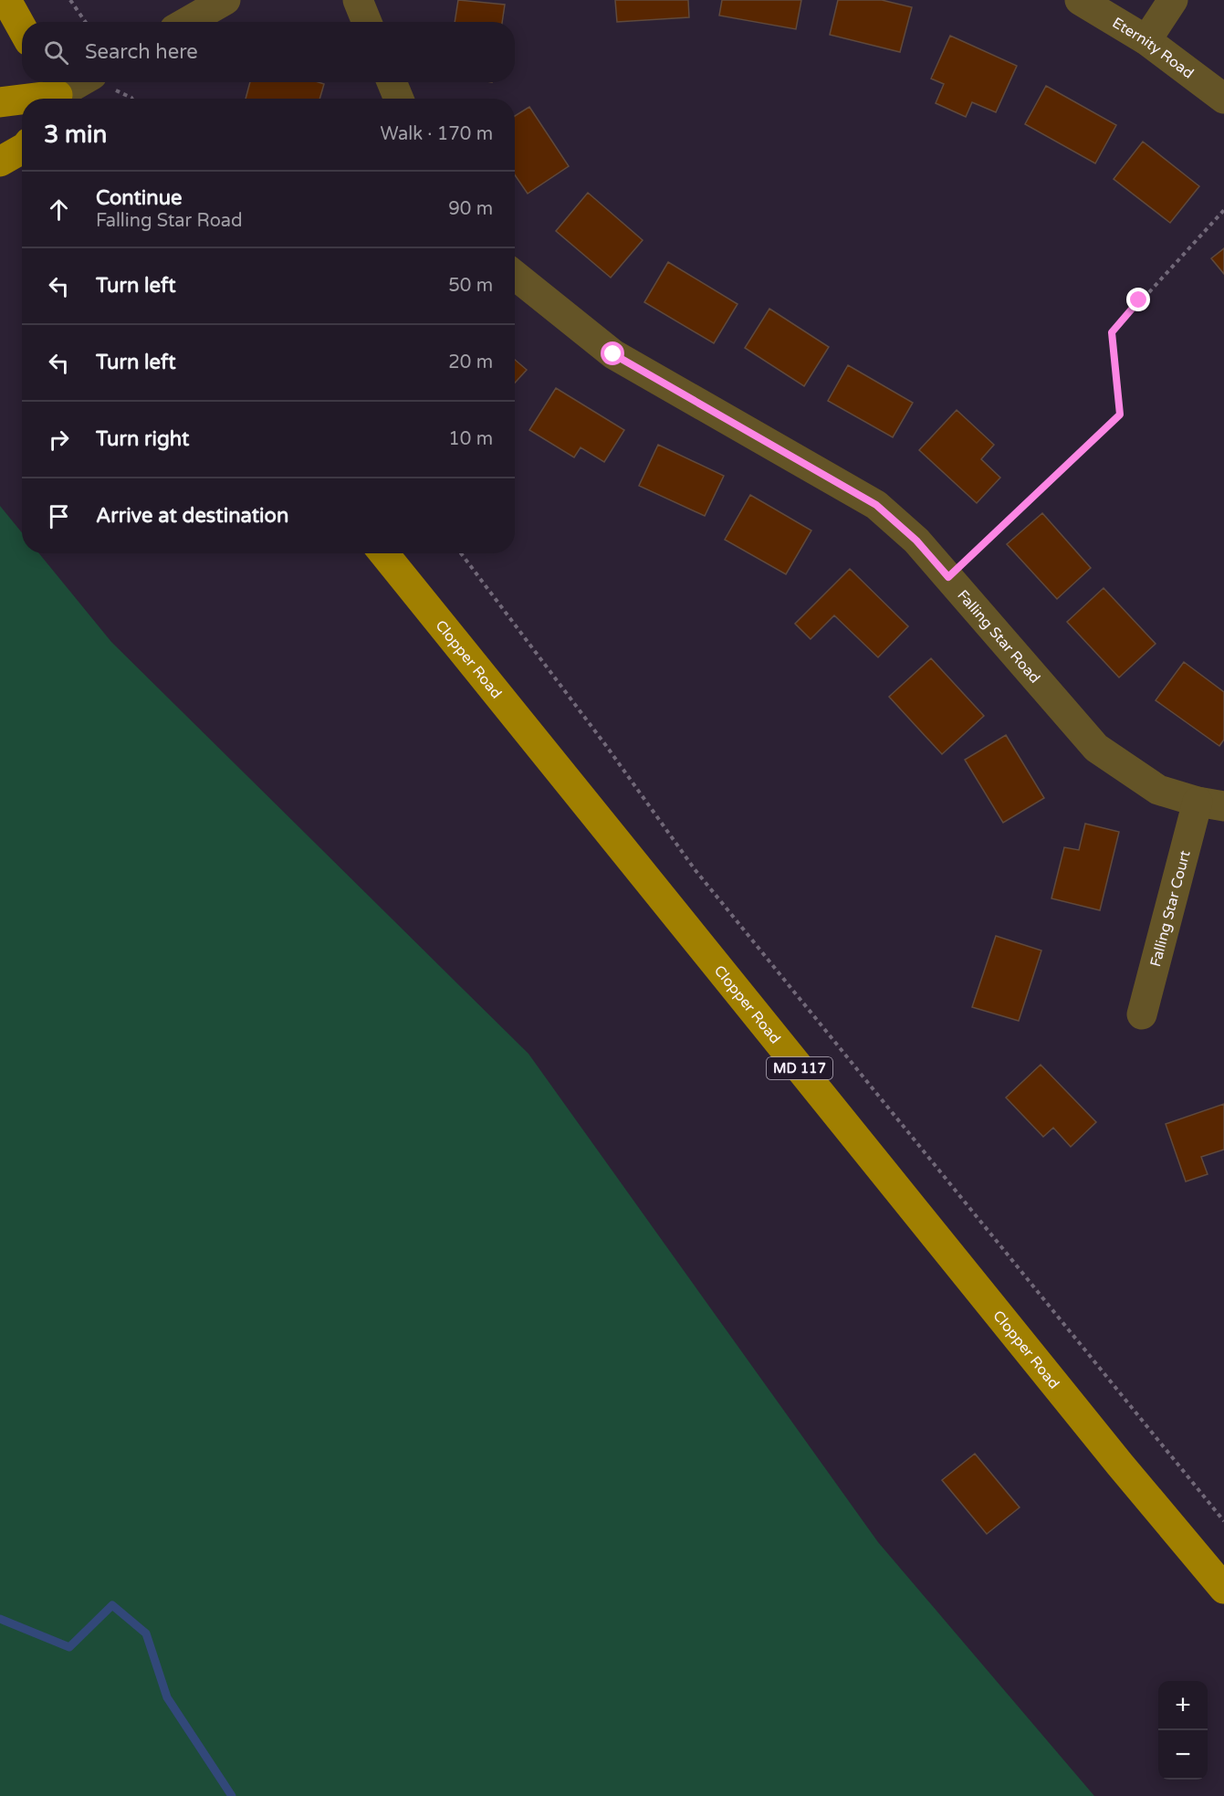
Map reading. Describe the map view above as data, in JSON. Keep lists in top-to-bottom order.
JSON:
{
  "streets": {
    "main road": ["Clopper Road", "MD 117"],
    "street": ["Eternity Road", "Falling Star Road", "Falling Star Court"]
  },
  "crossings": [
    ["Falling Star Road", "Falling Star Court"]
  ],
  "page": {
    "search": "Search here",
    "heading": ["3 min", "Walk · 170 m"],
    "list": [
      ["Continue", "Falling Star Road", "90 m"],
      ["Turn left", "50 m"],
      ["Turn left", "20 m"],
      ["Turn right", "10 m"],
      "Arrive at destination"
    ],
    "map_buttons": ["+", "−"]
  }
}
